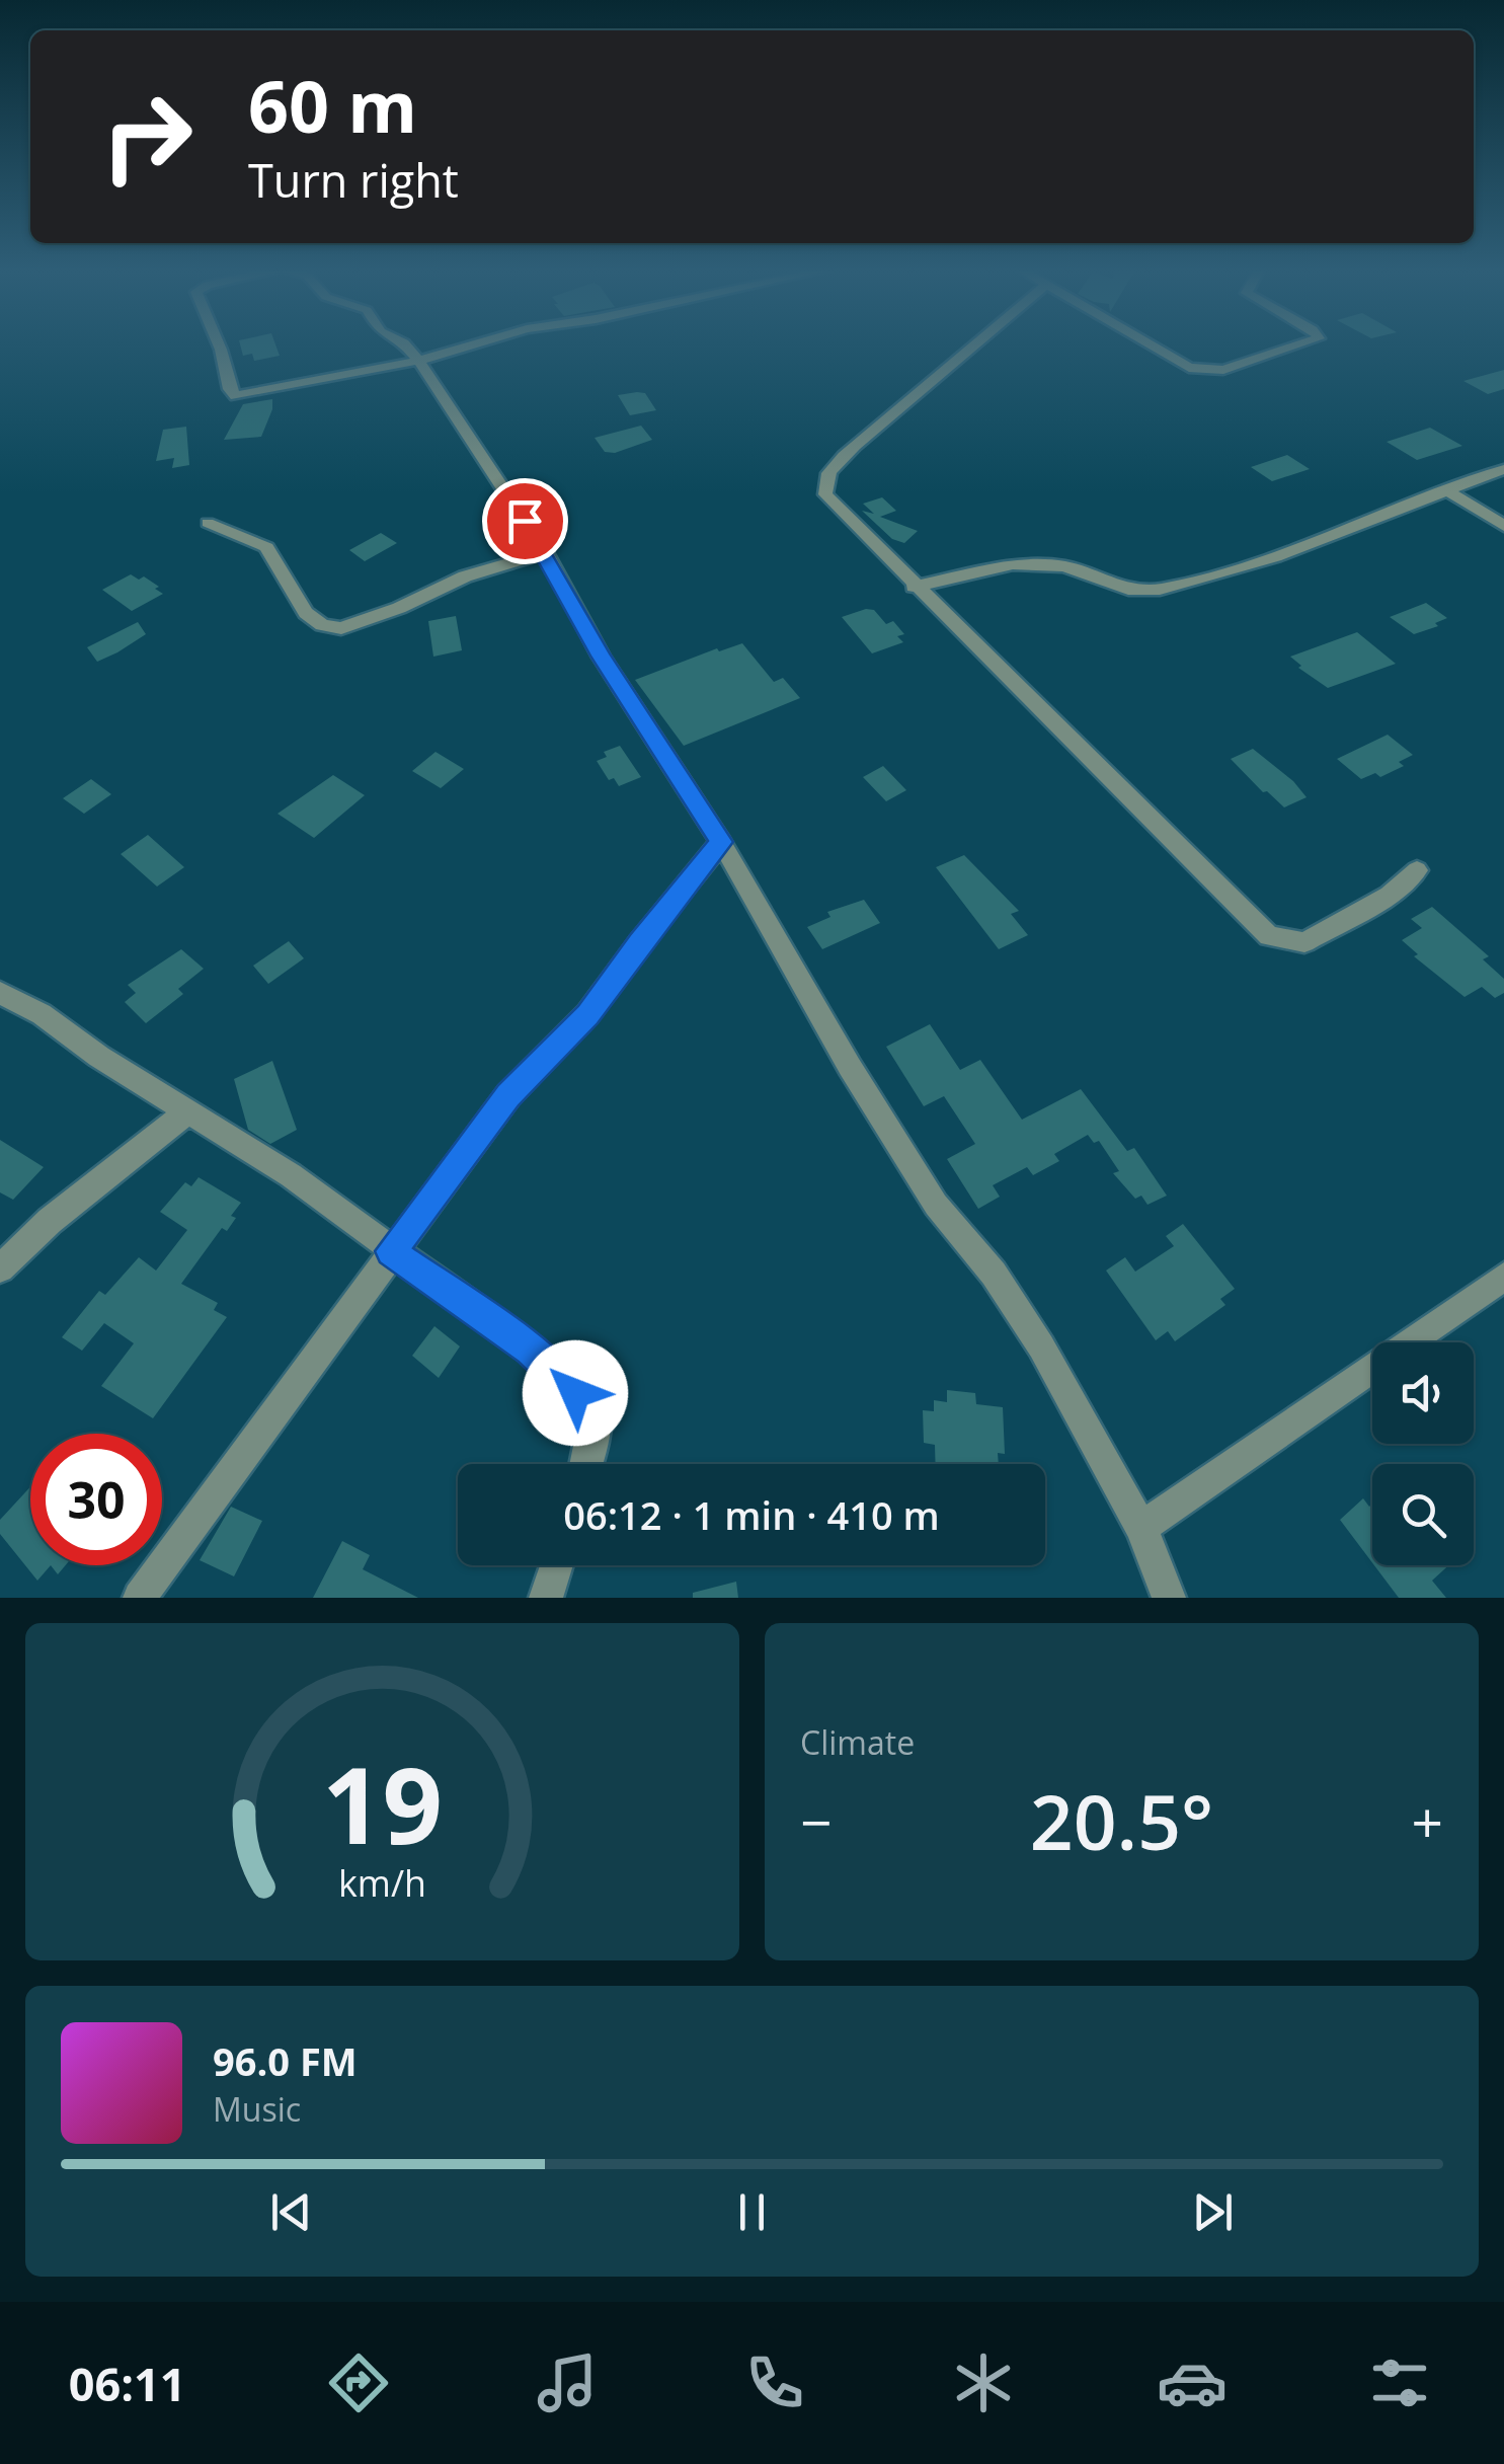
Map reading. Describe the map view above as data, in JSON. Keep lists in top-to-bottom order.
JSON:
{
  "page": {
    "turn": ["60 m", "Turn right"],
    "limit": "30",
    "trip": "06:12 · 1 min · 410 m",
    "tile": "Climate",
    "heat": ["−", "20.5°", "+"],
    "song": ["96.0 FM", "Music"],
    "tabs": "06:11",
    "gauge": ["19", "km/h"]
  }
}
